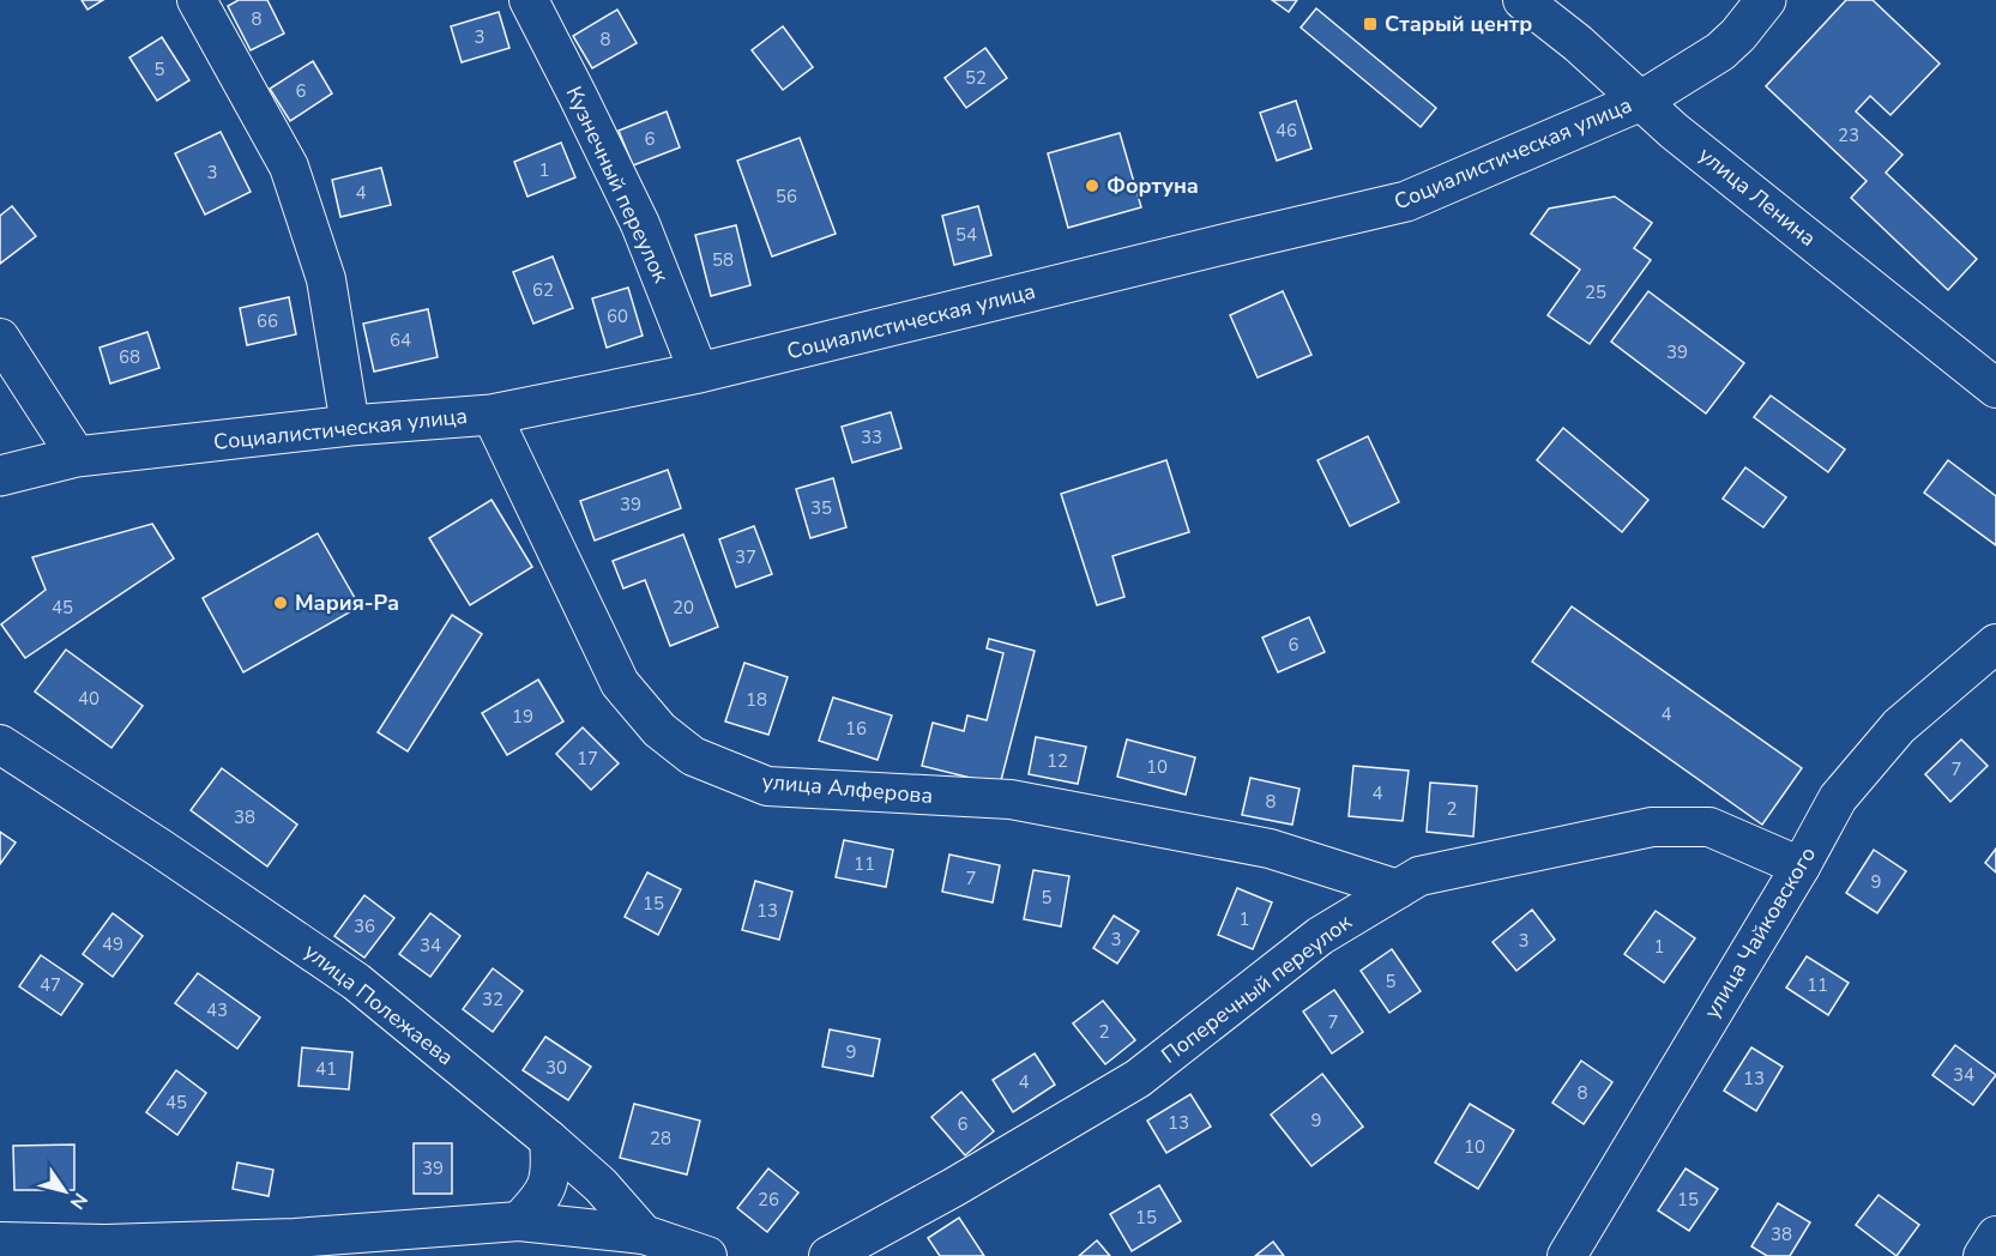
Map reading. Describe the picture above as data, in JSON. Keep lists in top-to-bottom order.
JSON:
{
  "streets": {
    "main road": ["Социалистическая улица"],
    "street": [
      "Кузнечный переулок",
      "улица Ленина",
      "улица Алферова",
      "улица Чайковского",
      "Поперечный переулок",
      "улица Полежаева"
    ]
  },
  "crossings": [
    ["Социалистическая улица", "Кузнечный переулок"],
    ["Социалистическая улица", "улица Ленина"],
    ["Социалистическая улица", "улица Алферова"],
    ["улица Алферова", "Поперечный переулок"],
    ["улица Чайковского", "Поперечный переулок"]
  ],
  "places": {
    "transit": ["Старый центр"],
    "other": ["Фортуна", "Мария-Ра"]
  },
  "house_numbers": [
    "8",
    "3",
    "8",
    "5",
    "52",
    "6",
    "46",
    "23",
    "6",
    "1",
    "3",
    "4",
    "56",
    "54",
    "58",
    "62",
    "25",
    "60",
    "66",
    "64",
    "39",
    "68",
    "33",
    "39",
    "35",
    "37",
    "45",
    "20",
    "6",
    "40",
    "18",
    "4",
    "19",
    "16",
    "17",
    "12",
    "10",
    "7",
    "4",
    "8",
    "2",
    "38",
    "11",
    "7",
    "9",
    "5",
    "15",
    "13",
    "1",
    "36",
    "3",
    "3",
    "49",
    "34",
    "1",
    "5",
    "47",
    "11",
    "32",
    "43",
    "7",
    "2",
    "9",
    "30",
    "41",
    "34",
    "13",
    "4",
    "8",
    "45",
    "9",
    "13",
    "6",
    "28",
    "10",
    "39",
    "26",
    "15",
    "15",
    "38"
  ],
  "north": "bottom right"
}
